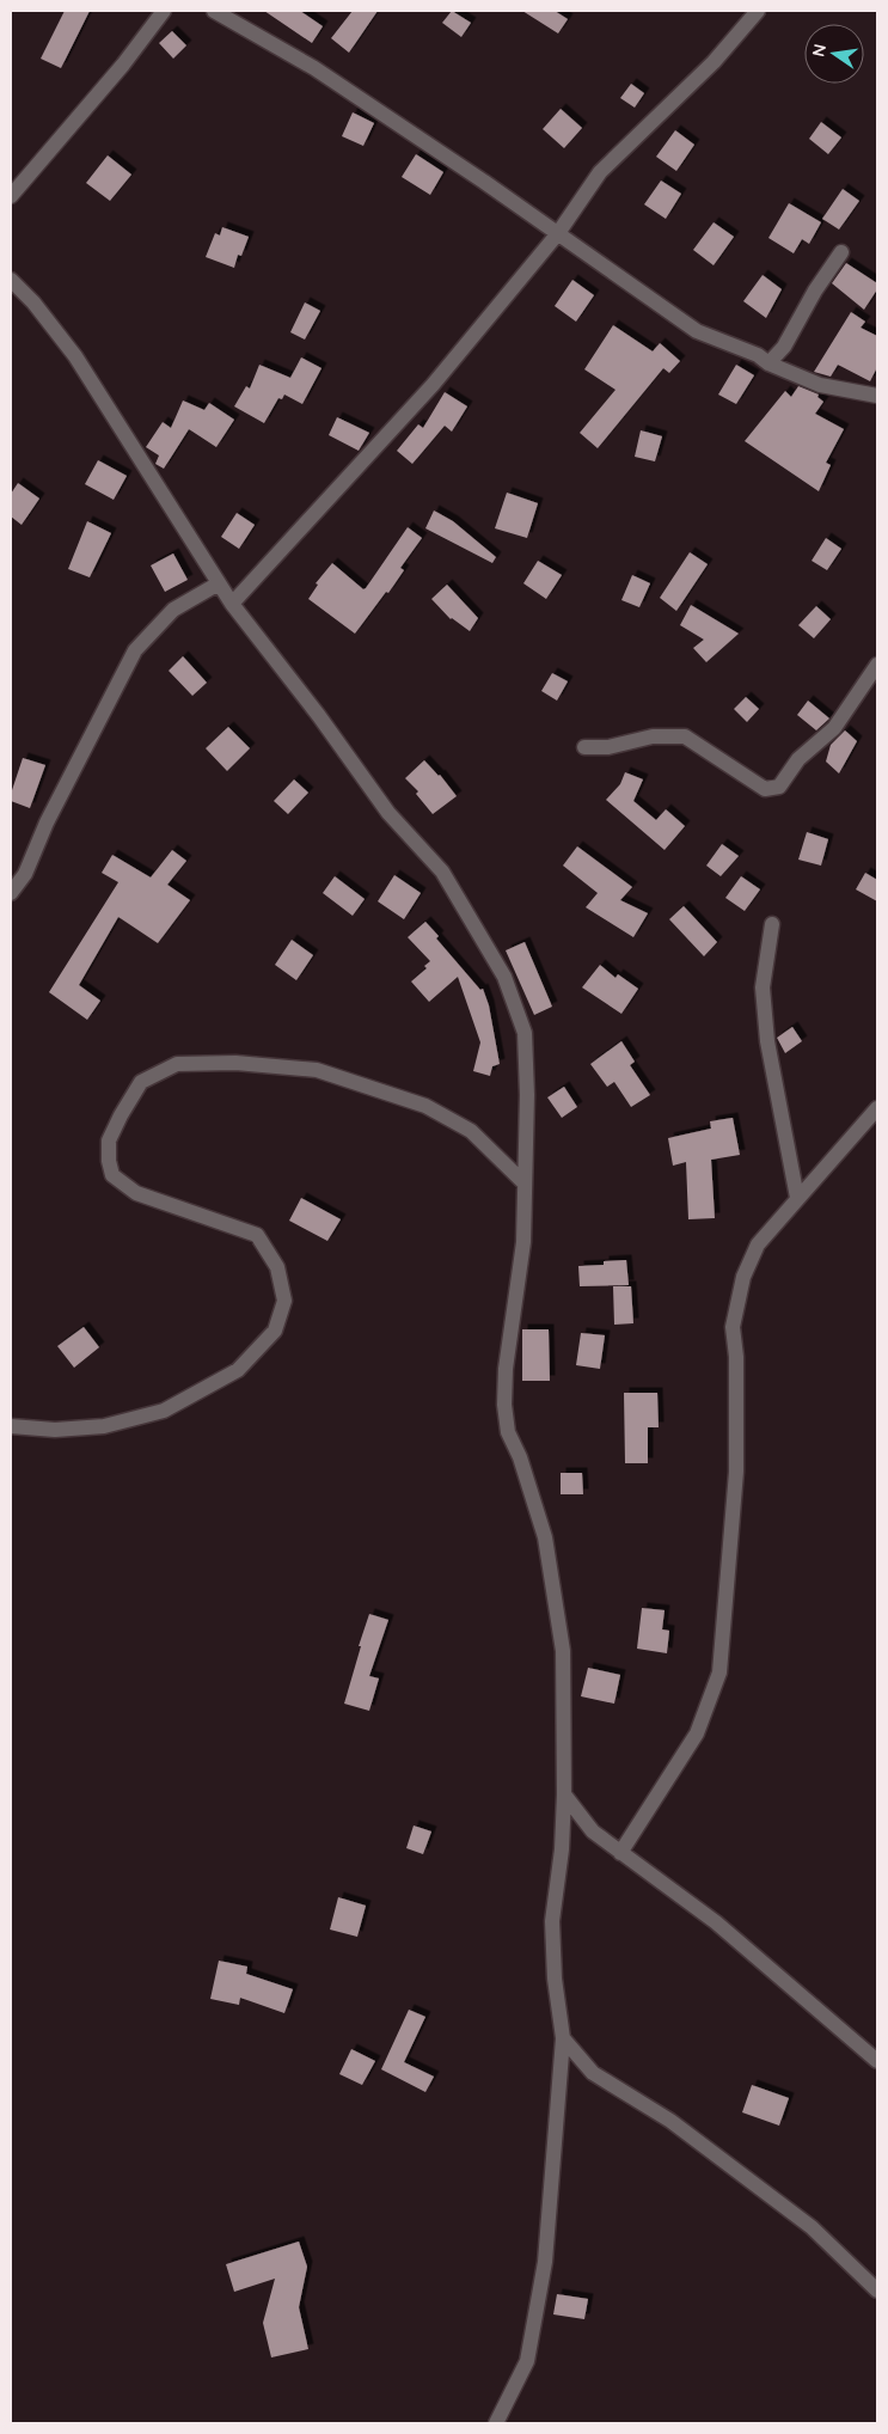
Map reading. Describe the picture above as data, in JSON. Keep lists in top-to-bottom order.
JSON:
{
  "north": "left"
}
